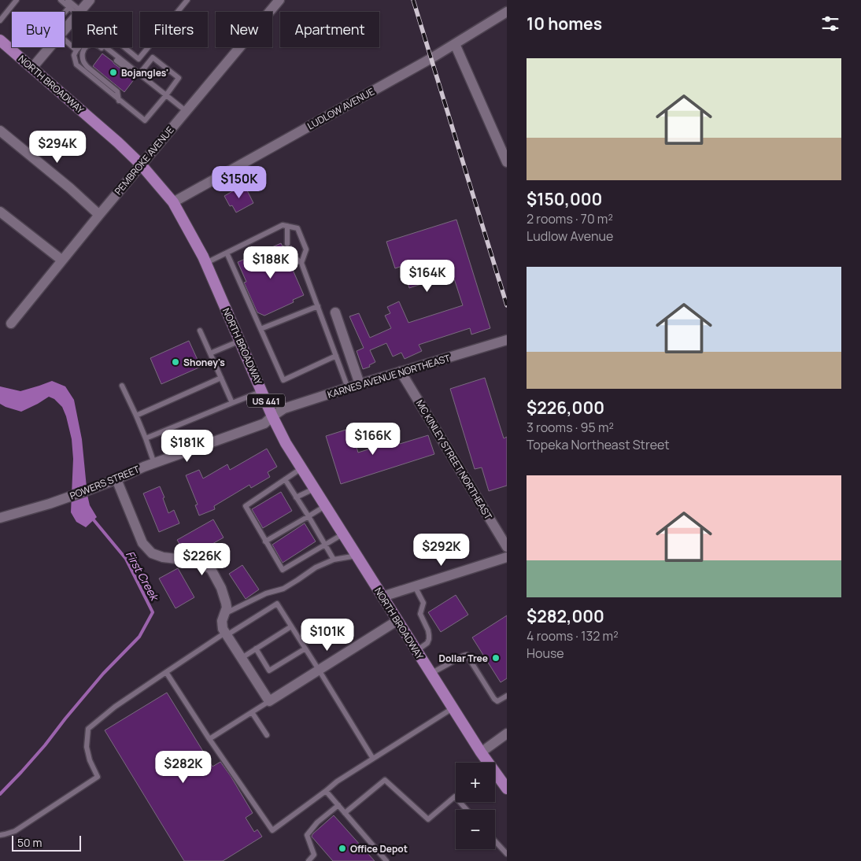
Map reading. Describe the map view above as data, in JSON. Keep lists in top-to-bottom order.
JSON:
{
  "streets": {
    "main road": ["NORTH BROADWAY", "US 441"],
    "street": [
      "LUDLOW AVENUE",
      "PEMBROKE AVENUE",
      "KARNES AVENUE NORTHEAST",
      "MC KINLEY STREET NORTHEAST",
      "POWERS STREET"
    ]
  },
  "crossings": [
    ["NORTH BROADWAY", "LUDLOW AVENUE"],
    ["NORTH BROADWAY", "PEMBROKE AVENUE"],
    ["NORTH BROADWAY", "KARNES AVENUE NORTHEAST"],
    ["NORTH BROADWAY", "POWERS STREET"],
    ["KARNES AVENUE NORTHEAST", "MC KINLEY STREET NORTHEAST"],
    ["KARNES AVENUE NORTHEAST", "POWERS STREET"]
  ],
  "water": ["First Creek"],
  "places": [
    "Bojangles'",
    "Shoney's",
    "Dollar Tree",
    "Office Depot"
  ],
  "scale_bar": "50 m",
  "page": {
    "heading": "10 homes",
    "chip": [
      "Buy",
      "Rent",
      "Filters",
      "New",
      "Apartment"
    ],
    "list": [
      {
        "name": "$150,000",
        "note": "2 rooms · 70 m² · Ludlow Avenue"
      },
      {
        "name": "$226,000",
        "note": "3 rooms · 95 m² · Topeka Northeast Street"
      },
      {
        "name": "$282,000",
        "note": "4 rooms · 132 m² · House"
      }
    ],
    "price": [
      "$294K",
      "$150K",
      "$188K",
      "$164K",
      "$166K",
      "$181K",
      "$292K",
      "$226K",
      "$101K",
      "$282K"
    ],
    "map_buttons": ["+", "−"],
    "scale": "50 m"
  }
}
